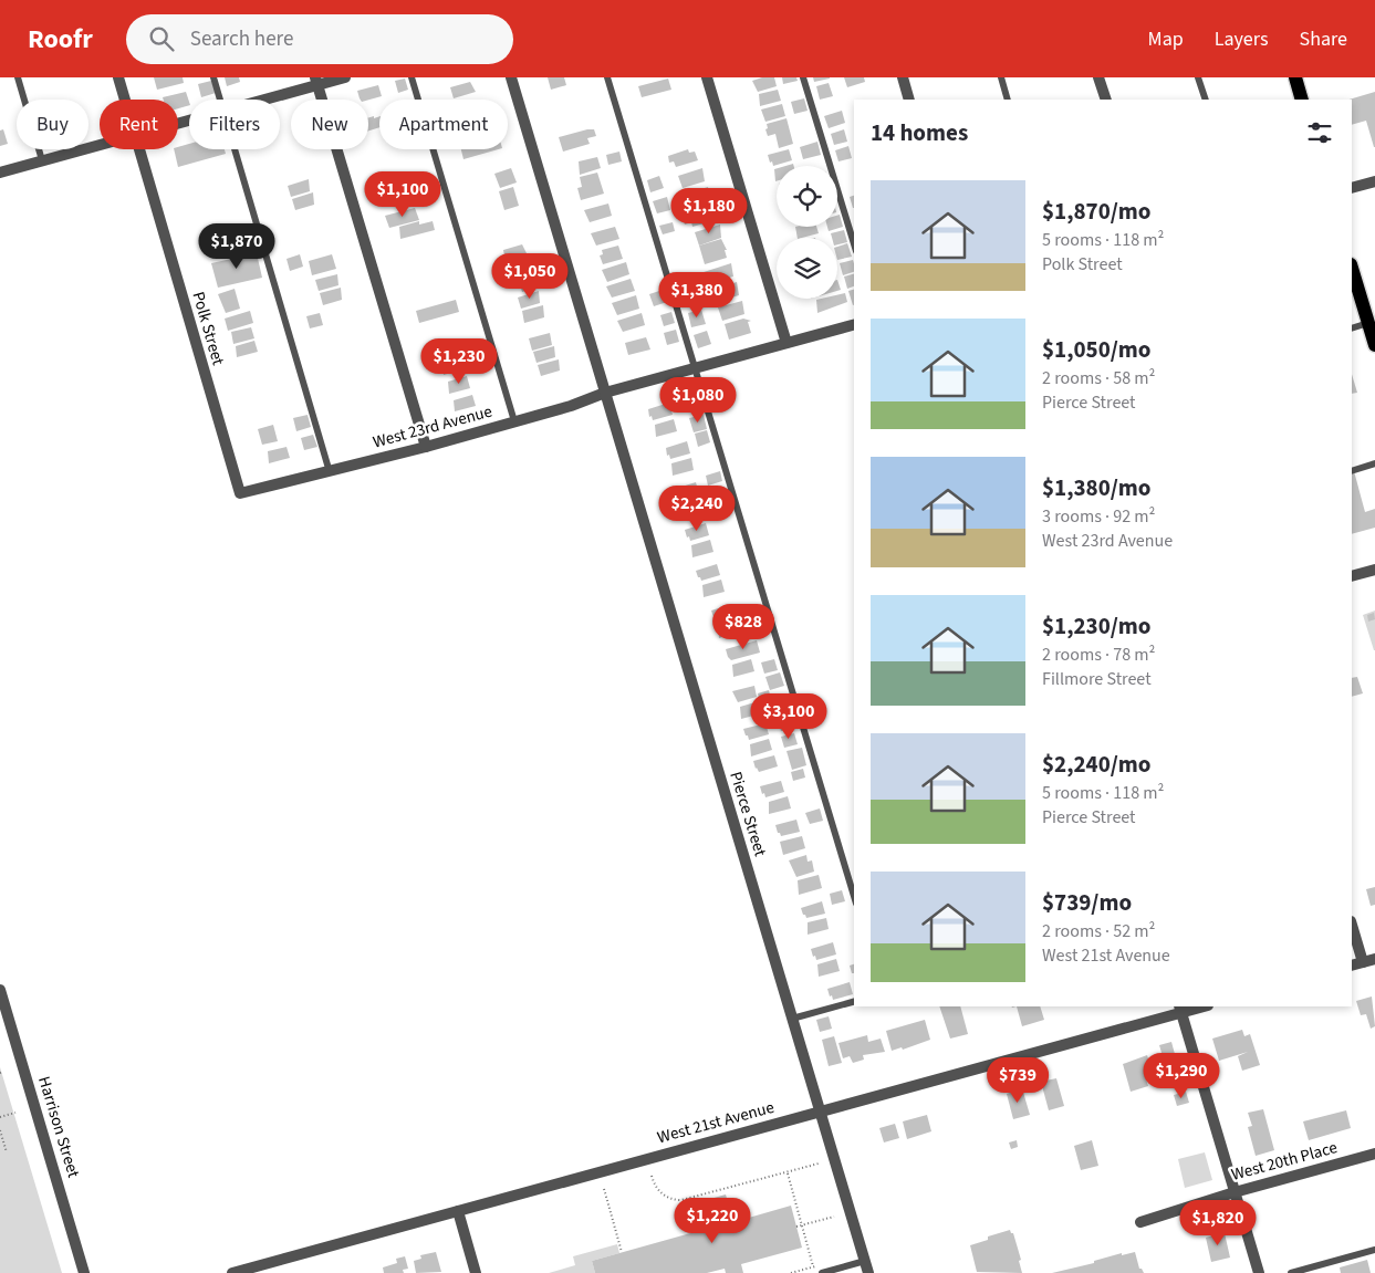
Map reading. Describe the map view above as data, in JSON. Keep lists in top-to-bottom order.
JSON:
{
  "streets": {
    "street": [
      "Polk Street",
      "West 23rd Avenue",
      "Pierce Street",
      "West 21st Avenue",
      "Harrison Street",
      "West 20th Place"
    ]
  },
  "crossings": [
    ["Polk Street", "West 23rd Avenue"],
    ["West 23rd Avenue", "Pierce Street"],
    ["Pierce Street", "West 21st Avenue"]
  ],
  "page": {
    "header": "Roofr",
    "search": "Search here",
    "nav": ["Map", "Layers", "Share"],
    "chip": [
      "Buy",
      "Rent",
      "Filters",
      "New",
      "Apartment"
    ],
    "heading": "14 homes",
    "list": [
      {
        "name": "$1,870/mo",
        "note": "5 rooms · 118 m² · Polk Street"
      },
      {
        "name": "$1,050/mo",
        "note": "2 rooms · 58 m² · Pierce Street"
      },
      {
        "name": "$1,380/mo",
        "note": "3 rooms · 92 m² · West 23rd Avenue"
      },
      {
        "name": "$1,230/mo",
        "note": "2 rooms · 78 m² · Fillmore Street"
      },
      {
        "name": "$2,240/mo",
        "note": "5 rooms · 118 m² · Pierce Street"
      },
      {
        "name": "$739/mo",
        "note": "2 rooms · 52 m² · West 21st Avenue"
      }
    ],
    "price": [
      "$1,100",
      "$1,180",
      "$1,870",
      "$1,050",
      "$1,380",
      "$1,230",
      "$1,080",
      "$2,240",
      "$828",
      "$3,100",
      "$1,290",
      "$739",
      "$1,220",
      "$1,820"
    ]
  }
}
